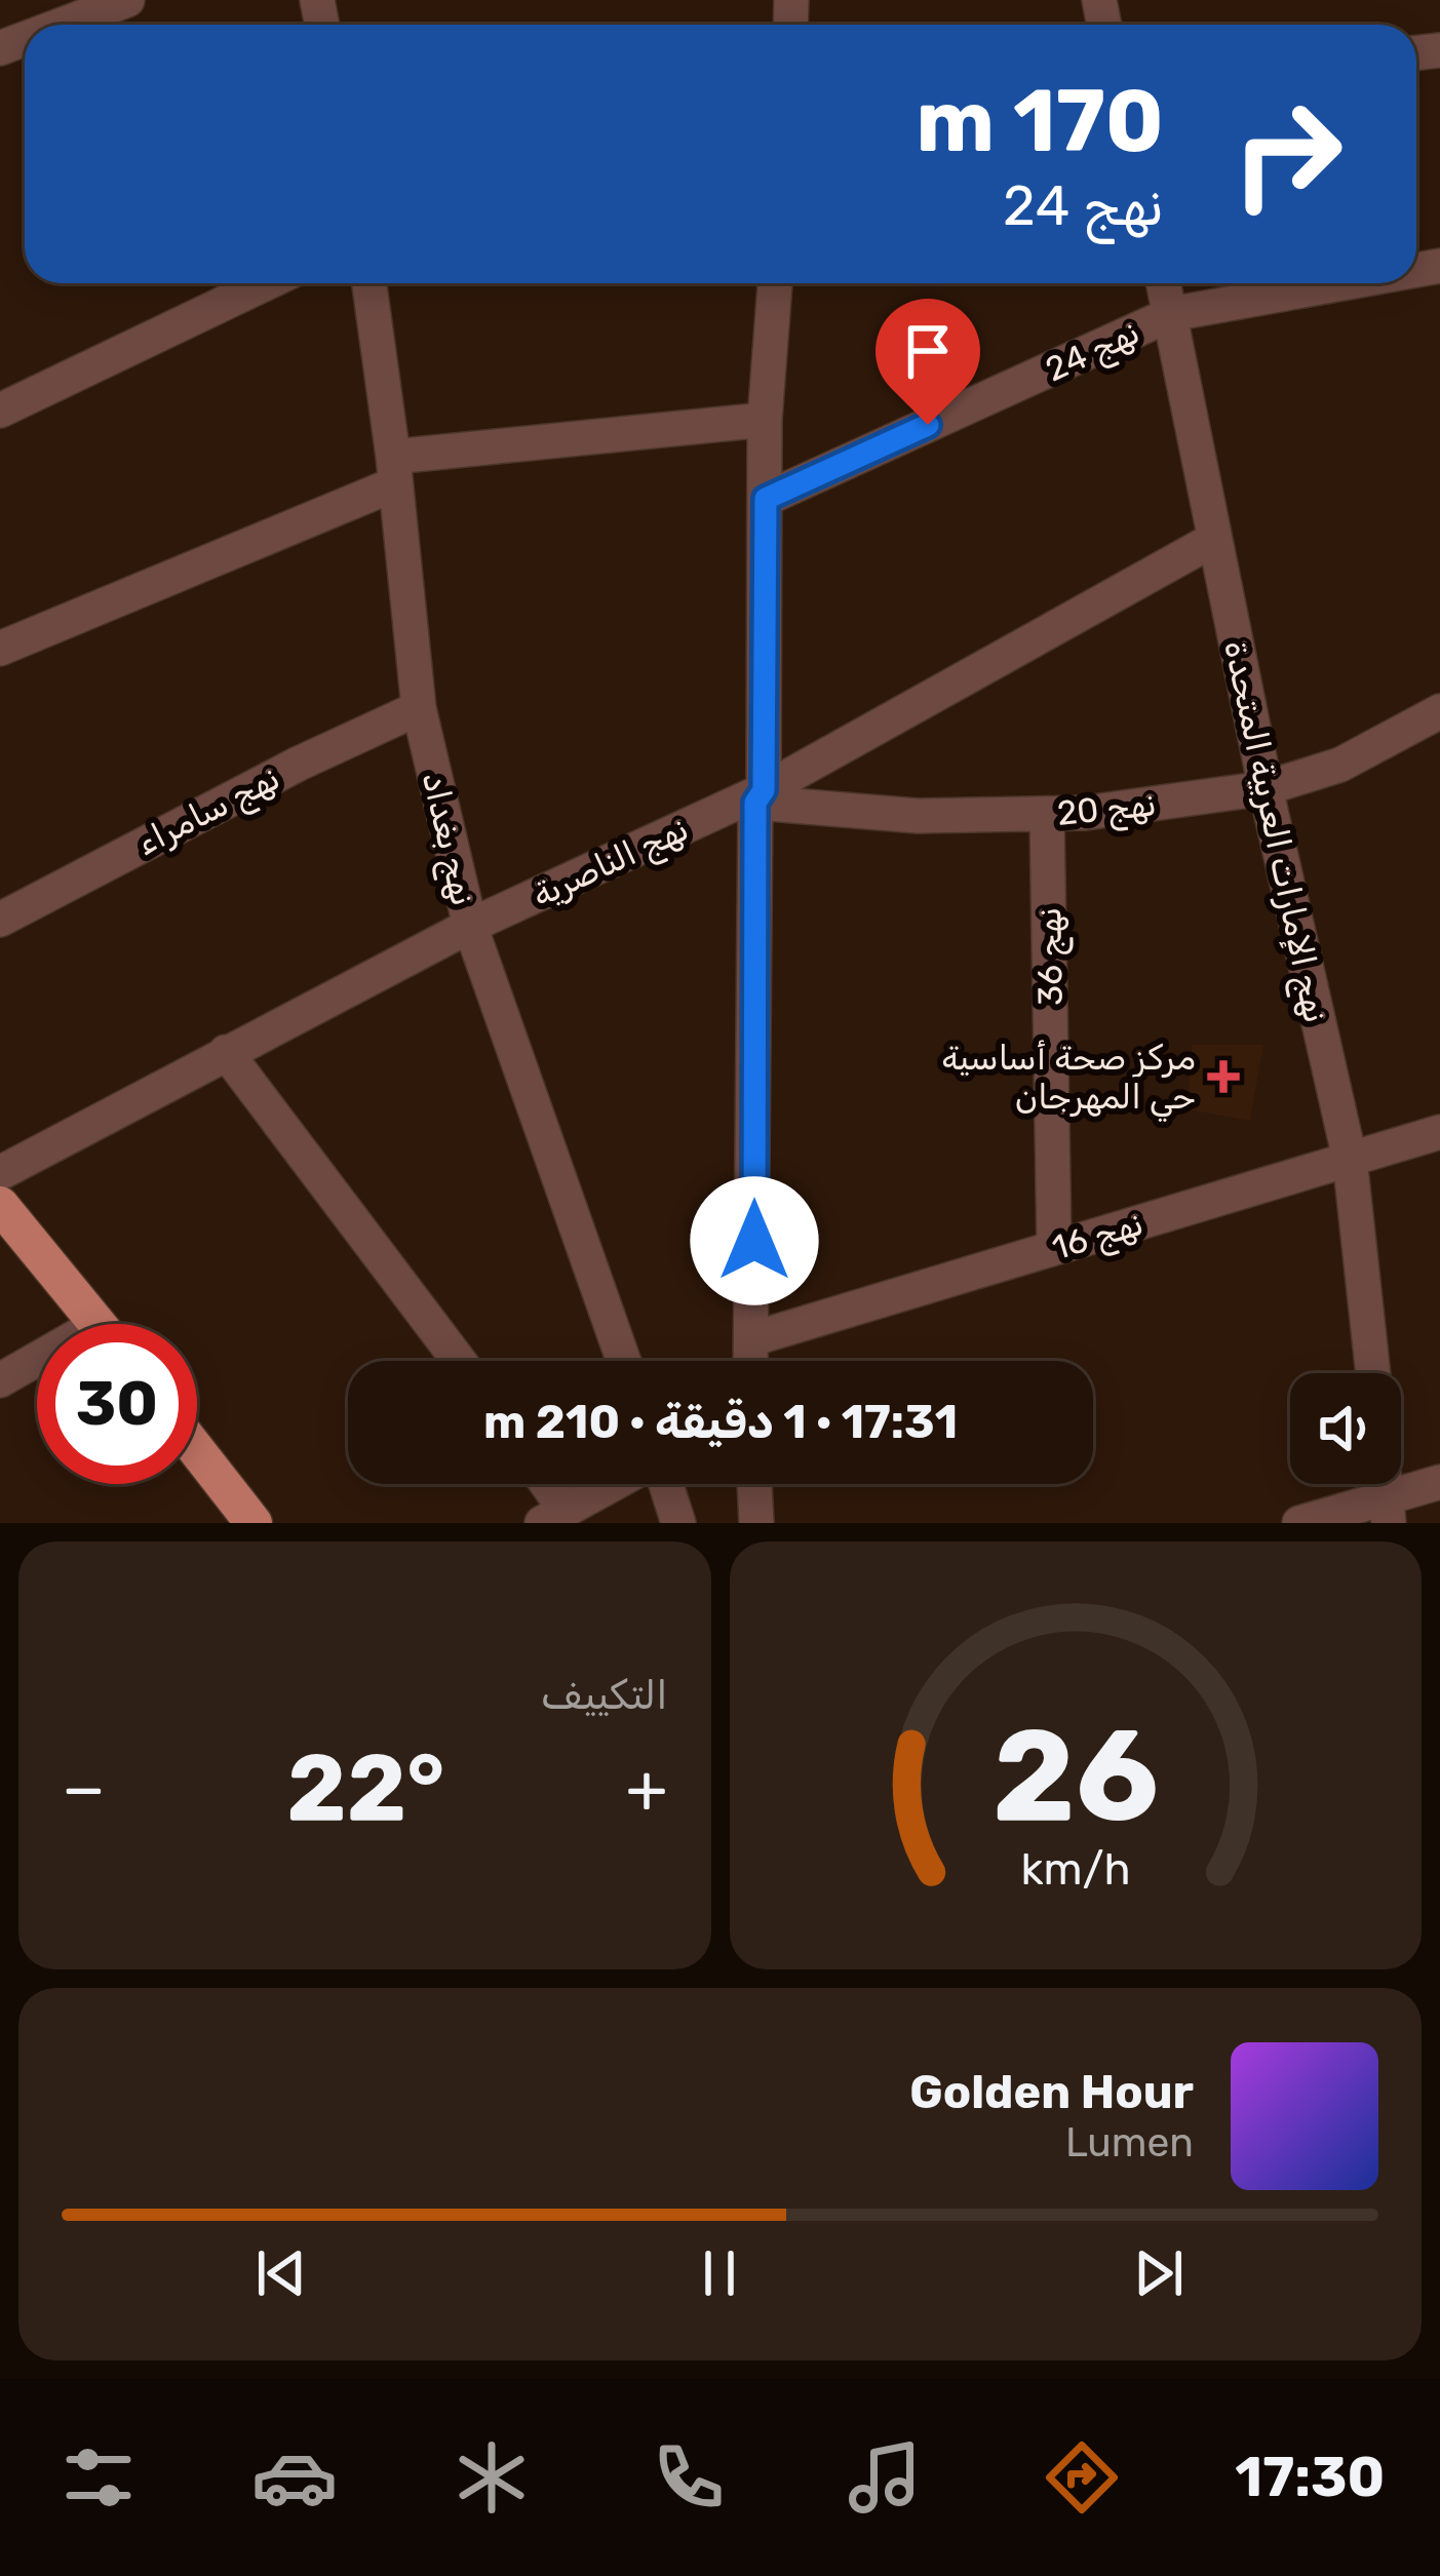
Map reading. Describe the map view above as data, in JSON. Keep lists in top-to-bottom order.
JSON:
{
  "streets": {
    "street": [
      "نهج 24",
      "نهج 20",
      "نهج سامراء",
      "نهج الإمارات العربية المتحدة",
      "نهج بغداد",
      "نهج الناصرية",
      "نهج 36",
      "نهج 16"
    ]
  },
  "crossings": [
    ["نهج 24", "نهج الإمارات العربية المتحدة"],
    ["نهج 20", "نهج الإمارات العربية المتحدة"],
    ["نهج 20", "نهج الناصرية"],
    ["نهج 20", "نهج 36"],
    ["نهج سامراء", "نهج بغداد"],
    ["نهج الإمارات العربية المتحدة", "نهج الناصرية"],
    ["نهج الإمارات العربية المتحدة", "نهج 16"],
    ["نهج بغداد", "نهج الناصرية"],
    ["نهج 36", "نهج 16"]
  ],
  "places": {
    "health": ["مركز صحة أساسية حي المهرجان"]
  },
  "page": {
    "turn": ["170 m", "نهج 24"],
    "limit": "30",
    "trip": "17:31 · 1 دقيقة · 210 m",
    "tile": "التكييف",
    "heat": ["−", "22°", "+"],
    "song": ["Golden Hour", "Lumen"],
    "tabs": "17:30",
    "gauge": ["26", "km/h"]
  }
}
